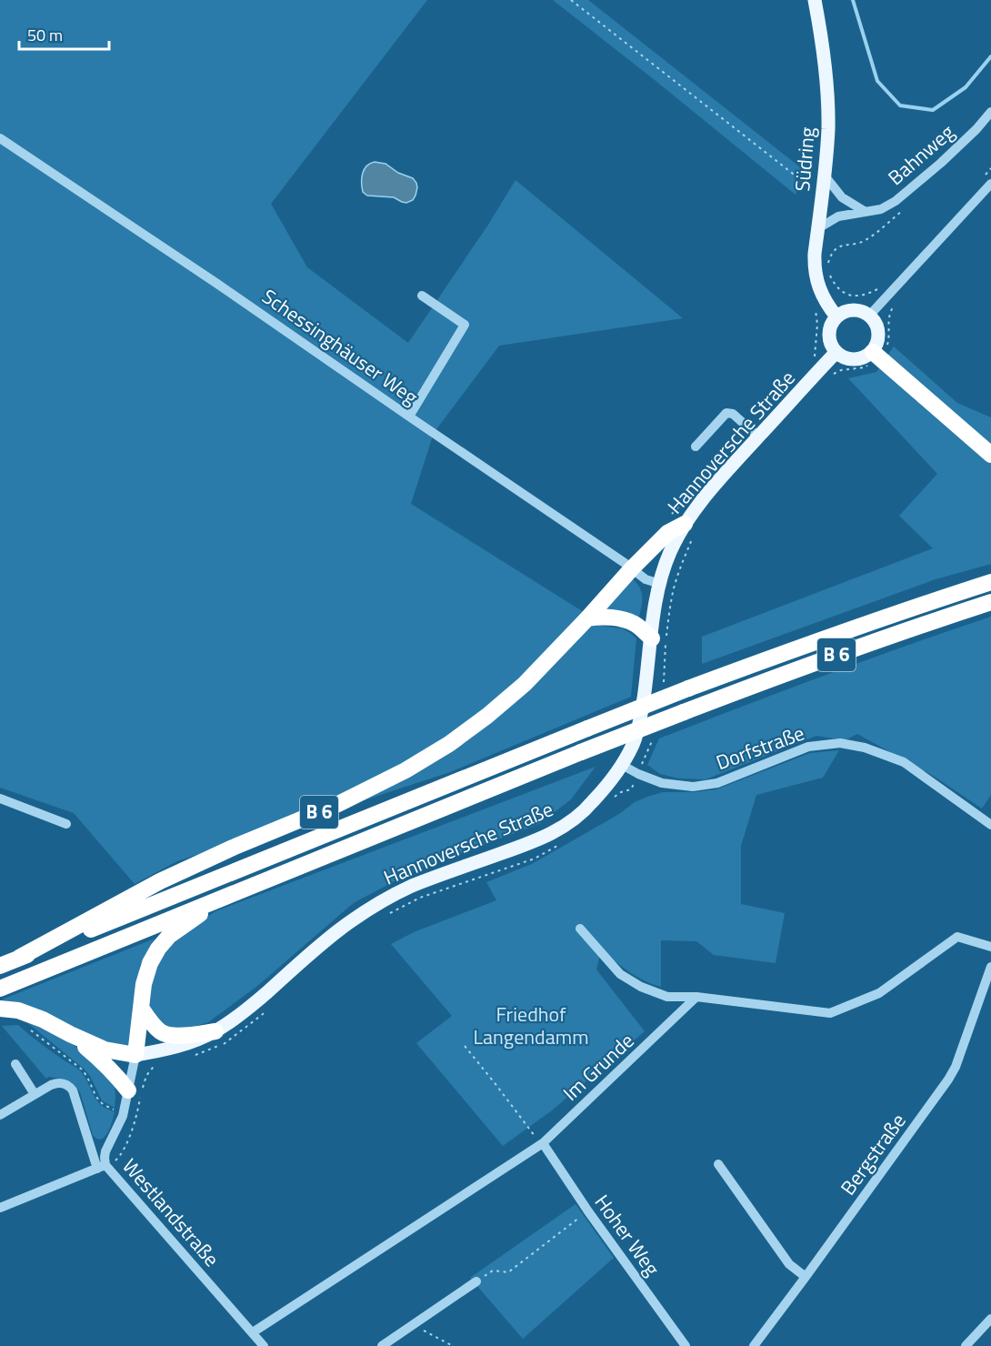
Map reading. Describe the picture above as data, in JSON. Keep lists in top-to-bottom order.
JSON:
{
  "streets": {
    "highway": ["B 6"],
    "main road": ["Südring", "Hannoversche Straße"],
    "street": [
      "Bahnweg",
      "Schessinghäuser Weg",
      "Dorfstraße",
      "Im Grunde",
      "Bergstraße",
      "Westlandstraße",
      "Hoher Weg"
    ]
  },
  "crossings": [
    ["Bahnweg", "Südring"],
    ["Südring", "Hannoversche Straße"],
    ["Schessinghäuser Weg", "Hannoversche Straße"],
    ["Schessinghäuser Weg", "B 6"],
    ["Hannoversche Straße", "B 6"],
    ["Hannoversche Straße", "Dorfstraße"],
    ["Hannoversche Straße", "Westlandstraße"],
    ["Im Grunde", "Westlandstraße"],
    ["Im Grunde", "Hoher Weg"]
  ],
  "parks": ["Friedhof Langendamm"],
  "scale_bar": "50 m"
}
